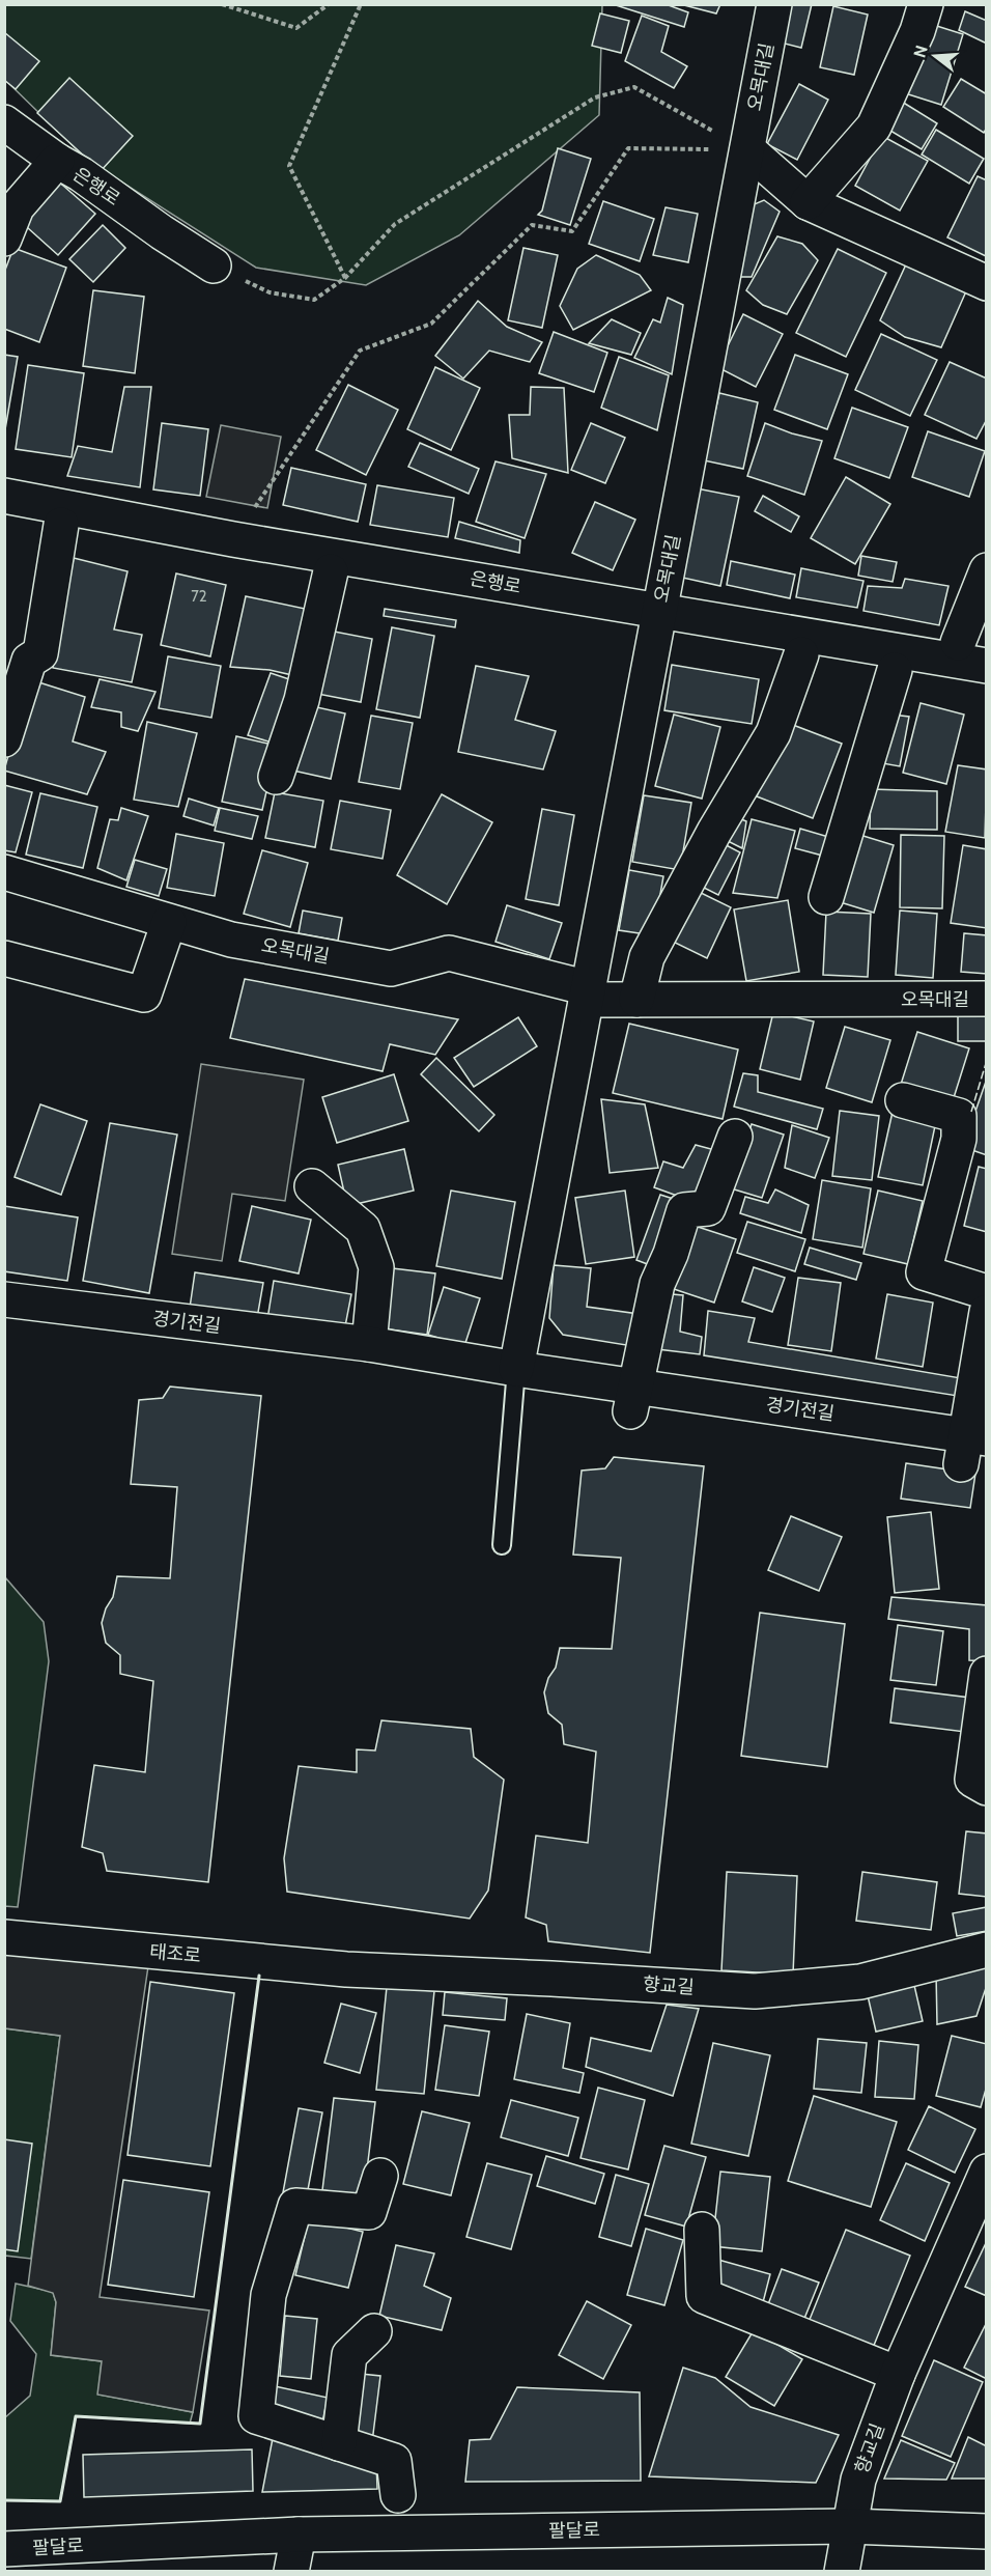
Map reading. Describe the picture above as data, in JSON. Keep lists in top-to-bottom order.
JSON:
{
  "streets": {
    "street": [
      "오목대길",
      "은행로",
      "경기전길",
      "태조로",
      "향교길",
      "팔달로"
    ]
  },
  "crossings": [
    ["오목대길", "은행로"],
    ["오목대길", "경기전길"],
    ["태조로", "향교길"],
    ["향교길", "팔달로"]
  ],
  "house_numbers": ["72"],
  "north": "left"
}
